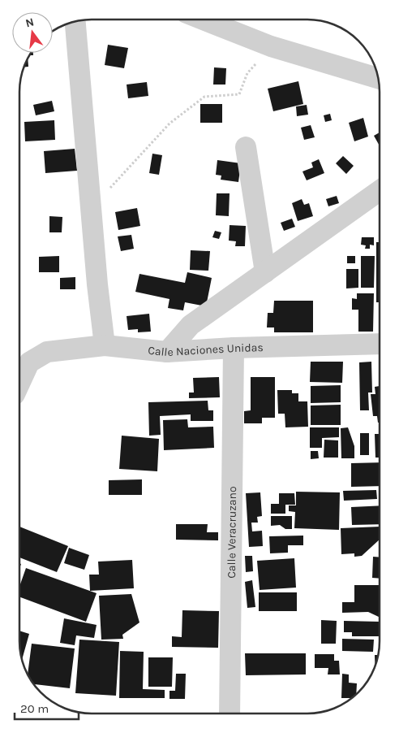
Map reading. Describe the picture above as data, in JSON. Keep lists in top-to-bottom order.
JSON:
{
  "streets": {
    "street": ["Calle Naciones Unidas", "Calle Veracruzano"]
  },
  "crossings": [
    ["Calle Naciones Unidas", "Calle Veracruzano"]
  ],
  "scale_bar": "20 m",
  "north": "top"
}
